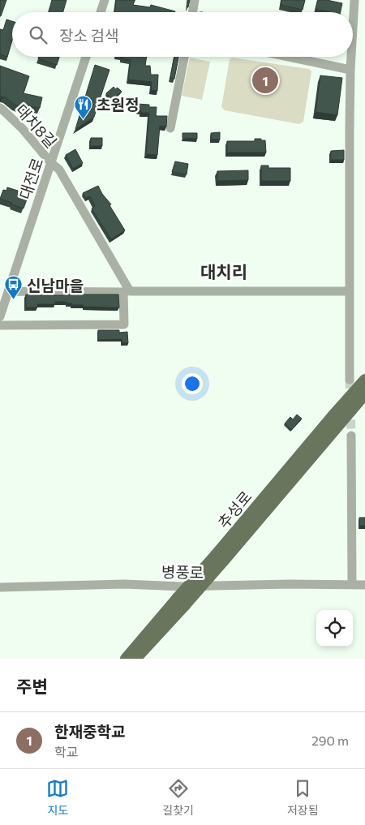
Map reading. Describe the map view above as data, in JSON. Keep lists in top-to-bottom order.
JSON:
{
  "streets": {
    "main road": ["추성로"],
    "street": ["대치8길", "대전로", "병풍로"]
  },
  "crossings": [
    ["대치8길", "대전로"]
  ],
  "districts": ["대치리"],
  "places": {
    "restaurant": ["초원정"],
    "bus stop": ["신남마을"]
  },
  "page": {
    "search": "장소 검색",
    "pins": "1",
    "heading": "주변",
    "list": [
      {
        "mark": "1",
        "name": "한재중학교",
        "note": "학교",
        "value": "290 m"
      }
    ],
    "nav": ["지도", "길찾기", "저장됨"]
  }
}
